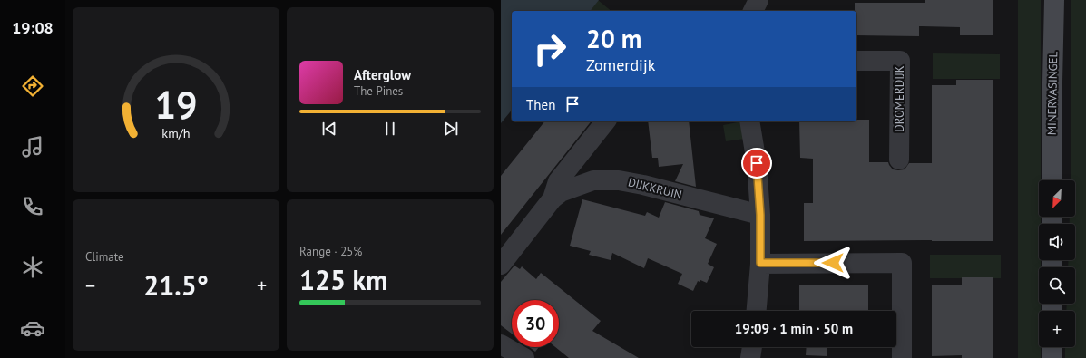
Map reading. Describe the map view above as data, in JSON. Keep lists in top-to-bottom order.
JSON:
{
  "streets": {
    "street": ["MINERVASINGEL", "DROMERDIJK", "DIJKKRUIN"]
  },
  "north": "bottom left",
  "page": {
    "tabs": "19:08",
    "turn": ["20 m", "Zomerdijk"],
    "song": ["Afterglow", "The Pines"],
    "then": "Then",
    "map_buttons": "+",
    "tile": [
      "Climate",
      ["Range · 25%", "125 km"]
    ],
    "heat": ["−", "21.5°", "+"],
    "limit": "30",
    "trip": "19:09 · 1 min · 50 m",
    "gauge": ["19", "km/h"]
  }
}
